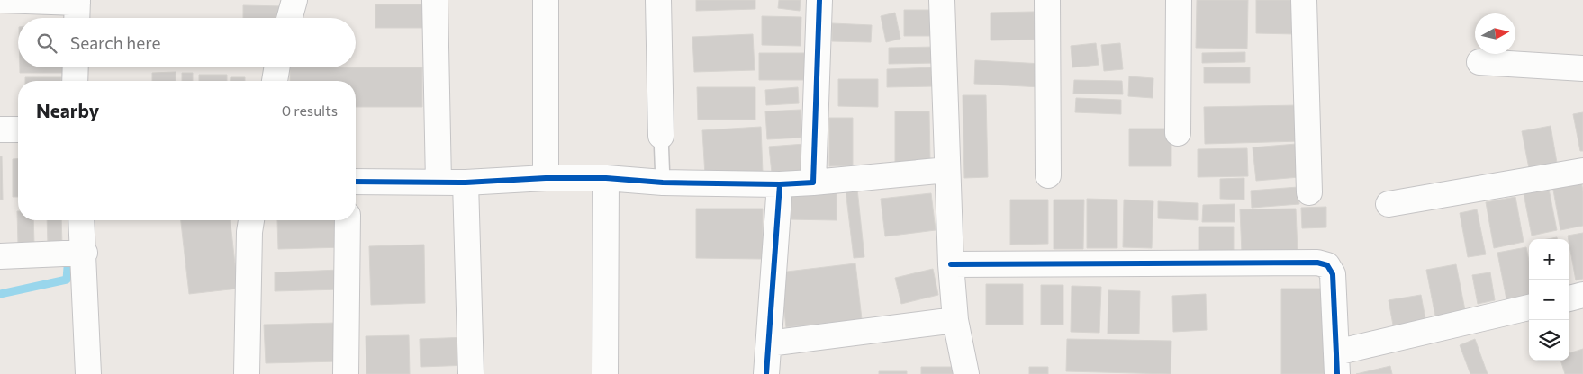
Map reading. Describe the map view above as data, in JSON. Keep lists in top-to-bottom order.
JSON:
{
  "north": "right",
  "page": {
    "search": "Search here",
    "heading": ["Nearby", "0 results"],
    "map_buttons": ["+", "−"]
  }
}
